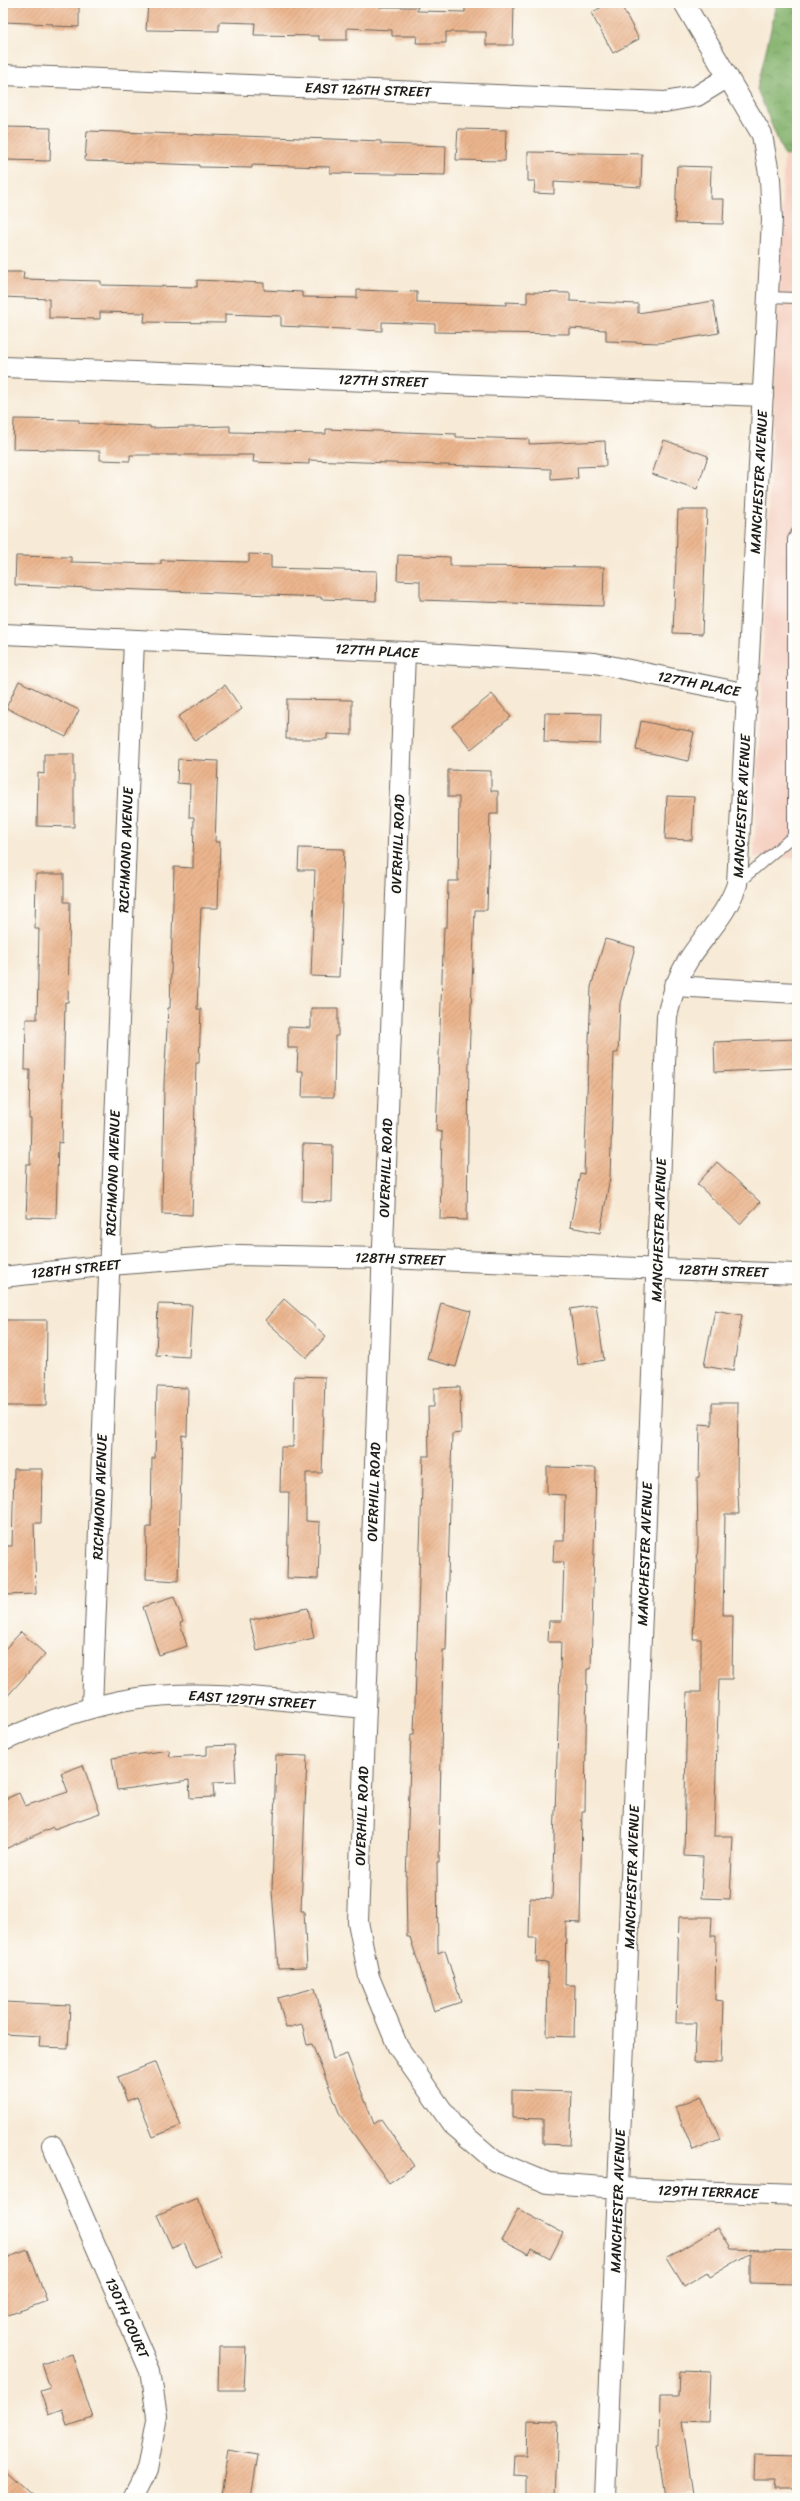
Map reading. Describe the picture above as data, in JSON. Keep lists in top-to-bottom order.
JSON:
{
  "streets": {
    "street": [
      "EAST 126TH STREET",
      "127TH STREET",
      "MANCHESTER AVENUE",
      "127TH PLACE",
      "OVERHILL ROAD",
      "RICHMOND AVENUE",
      "128TH STREET",
      "EAST 129TH STREET",
      "129TH TERRACE",
      "130TH COURT"
    ]
  },
  "crossings": [
    ["EAST 126TH STREET", "MANCHESTER AVENUE"],
    ["127TH STREET", "MANCHESTER AVENUE"],
    ["MANCHESTER AVENUE", "127TH PLACE"],
    ["MANCHESTER AVENUE", "OVERHILL ROAD"],
    ["MANCHESTER AVENUE", "128TH STREET"],
    ["MANCHESTER AVENUE", "129TH TERRACE"],
    ["127TH PLACE", "OVERHILL ROAD"],
    ["127TH PLACE", "RICHMOND AVENUE"],
    ["OVERHILL ROAD", "128TH STREET"],
    ["OVERHILL ROAD", "EAST 129TH STREET"],
    ["OVERHILL ROAD", "129TH TERRACE"],
    ["RICHMOND AVENUE", "128TH STREET"],
    ["RICHMOND AVENUE", "EAST 129TH STREET"]
  ]
}
